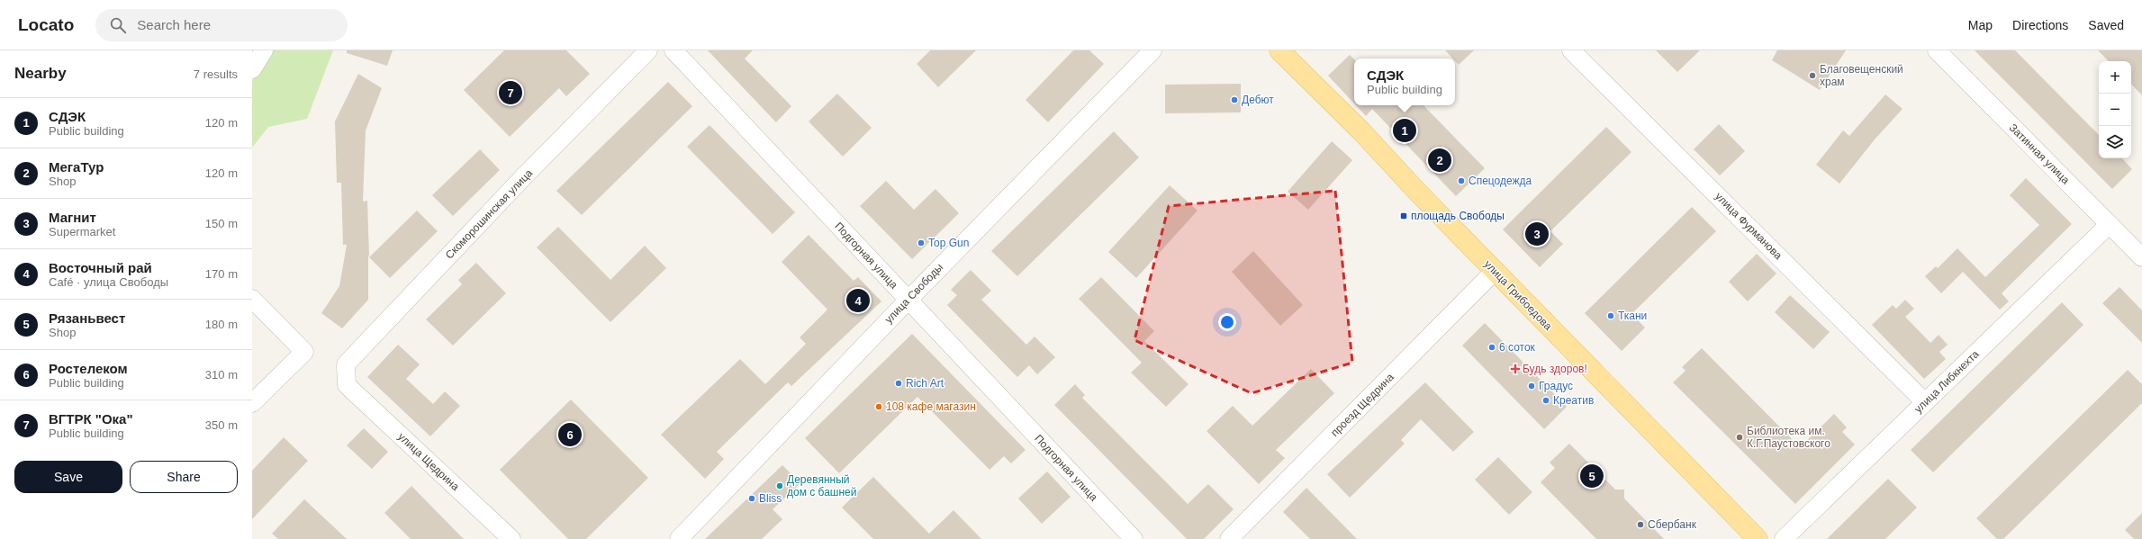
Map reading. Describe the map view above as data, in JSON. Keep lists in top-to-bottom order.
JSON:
{
  "streets": {
    "main road": ["улица Грибоедова"],
    "street": [
      "Затинная улица",
      "Скоморошинская улица",
      "улица Фурманова",
      "Подгорная улица",
      "улица Свободы",
      "улица Либкнехта",
      "проезд Щедрина",
      "улица Щедрина"
    ]
  },
  "crossings": [
    ["Затинная улица", "улица Либкнехта"],
    ["Скоморошинская улица", "улица Щедрина"],
    ["улица Фурманова", "улица Либкнехта"],
    ["Подгорная улица", "улица Свободы"],
    ["улица Грибоедова", "проезд Щедрина"]
  ],
  "places": {
    "other": [
      "Благовещенский храм",
      "Дебют",
      "Спецодежда",
      "Top Gun",
      "Ткани",
      "6 соток",
      "Rich Art",
      "Градус",
      "Креатив",
      "108 кафе магазин",
      "Библиотека им. К.Г.Паустовского",
      "Деревянный дом с башней",
      "Bliss",
      "Сбербанк"
    ],
    "transit": ["площадь Свободы"],
    "health": ["Будь здоров!"]
  },
  "page": {
    "header": "Locato",
    "search": "Search here",
    "nav": ["Map", "Directions", "Saved"],
    "heading": ["Nearby", "7 results"],
    "popup": ["СДЭК", "Public building"],
    "map_buttons": ["+", "−"],
    "pins": [
      "7",
      "1",
      "2",
      "3",
      "4",
      "6",
      "5"
    ],
    "list": [
      {
        "mark": "1",
        "name": "СДЭК",
        "note": "Public building",
        "value": "120 m"
      },
      {
        "mark": "2",
        "name": "МегаТур",
        "note": "Shop",
        "value": "120 m"
      },
      {
        "mark": "3",
        "name": "Магнит",
        "note": "Supermarket",
        "value": "150 m"
      },
      {
        "mark": "4",
        "name": "Восточный рай",
        "note": "Café · улица Свободы",
        "value": "170 m"
      },
      {
        "mark": "5",
        "name": "Рязаньвест",
        "note": "Shop",
        "value": "180 m"
      },
      {
        "mark": "6",
        "name": "Ростелеком",
        "note": "Public building",
        "value": "310 m"
      },
      {
        "mark": "7",
        "name": "ВГТРК \"Ока\"",
        "note": "Public building",
        "value": "350 m"
      }
    ],
    "buttons": ["Save", "Share"]
  }
}
